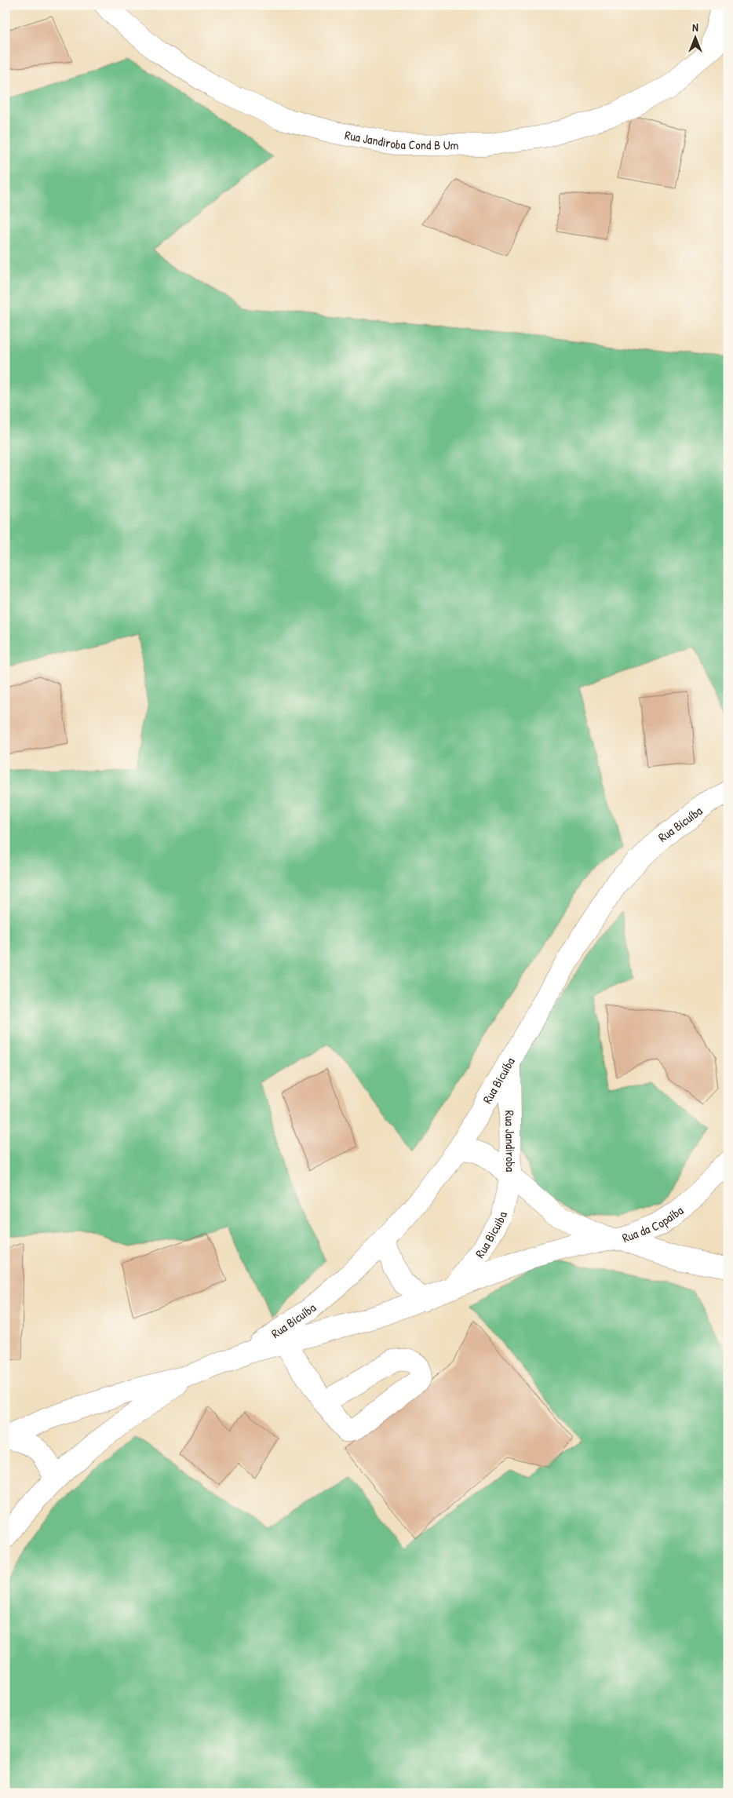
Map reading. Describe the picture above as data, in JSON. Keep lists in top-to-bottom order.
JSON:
{
  "streets": {
    "street": [
      "Rua Jandiroba Cond B Um",
      "Rua Bicuíba",
      "Rua Jandiroba",
      "Rua da Copaíba",
      "Rua Bicuiba"
    ]
  },
  "crossings": [
    ["Rua Bicuíba", "Rua Jandiroba"],
    ["Rua Bicuíba", "Rua da Copaíba"],
    ["Rua Bicuíba", "Rua Bicuiba"],
    ["Rua Jandiroba", "Rua da Copaíba"],
    ["Rua Jandiroba", "Rua Bicuiba"]
  ],
  "north": "top"
}
